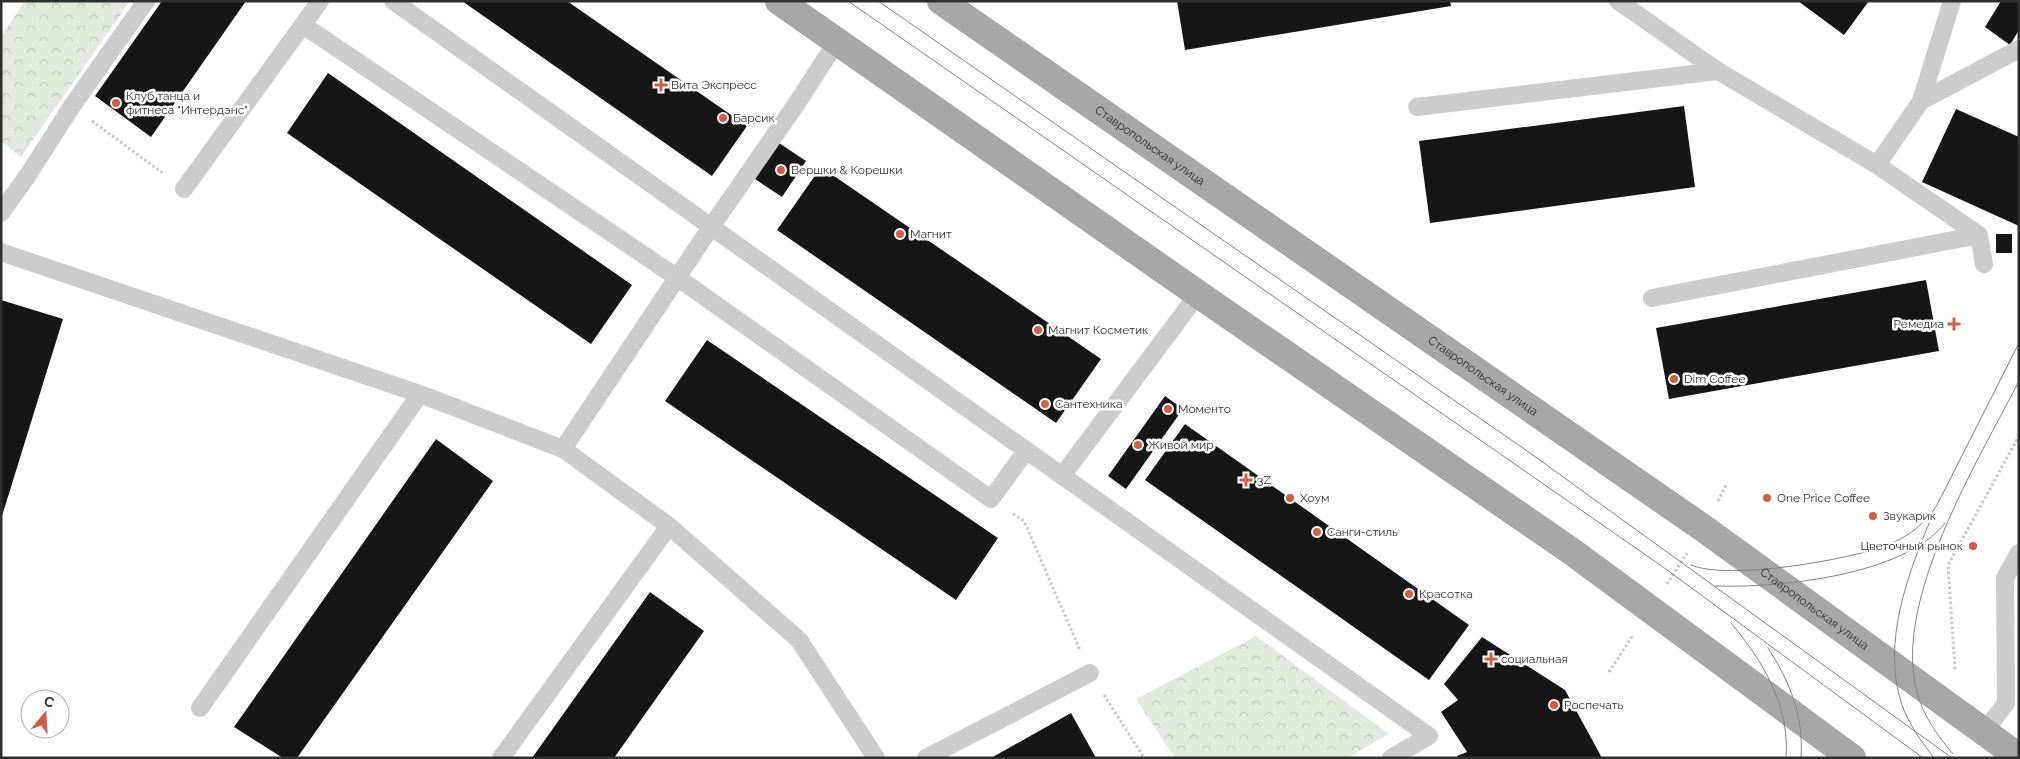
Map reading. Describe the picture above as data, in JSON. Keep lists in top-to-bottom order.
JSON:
{
  "streets": {
    "main road": ["Ставропольская улица"]
  },
  "places": {
    "health": [
      "Вита Экспресс",
      "Ремедиа",
      "3Z",
      "социальная"
    ],
    "other": [
      "Клуб танца и фитнеса \"Интердэнс\"",
      "Барсик",
      "Вершки & Корешки",
      "Магнит",
      "Магнит Косметик",
      "Dim Coffee",
      "Сантехника",
      "Моменто",
      "Живой мир",
      "Хоум",
      "One Price Coffee",
      "Звукарик",
      "Санги-стиль",
      "Цветочный рынок",
      "Красотка",
      "Роспечать"
    ]
  },
  "north": "top"
}
